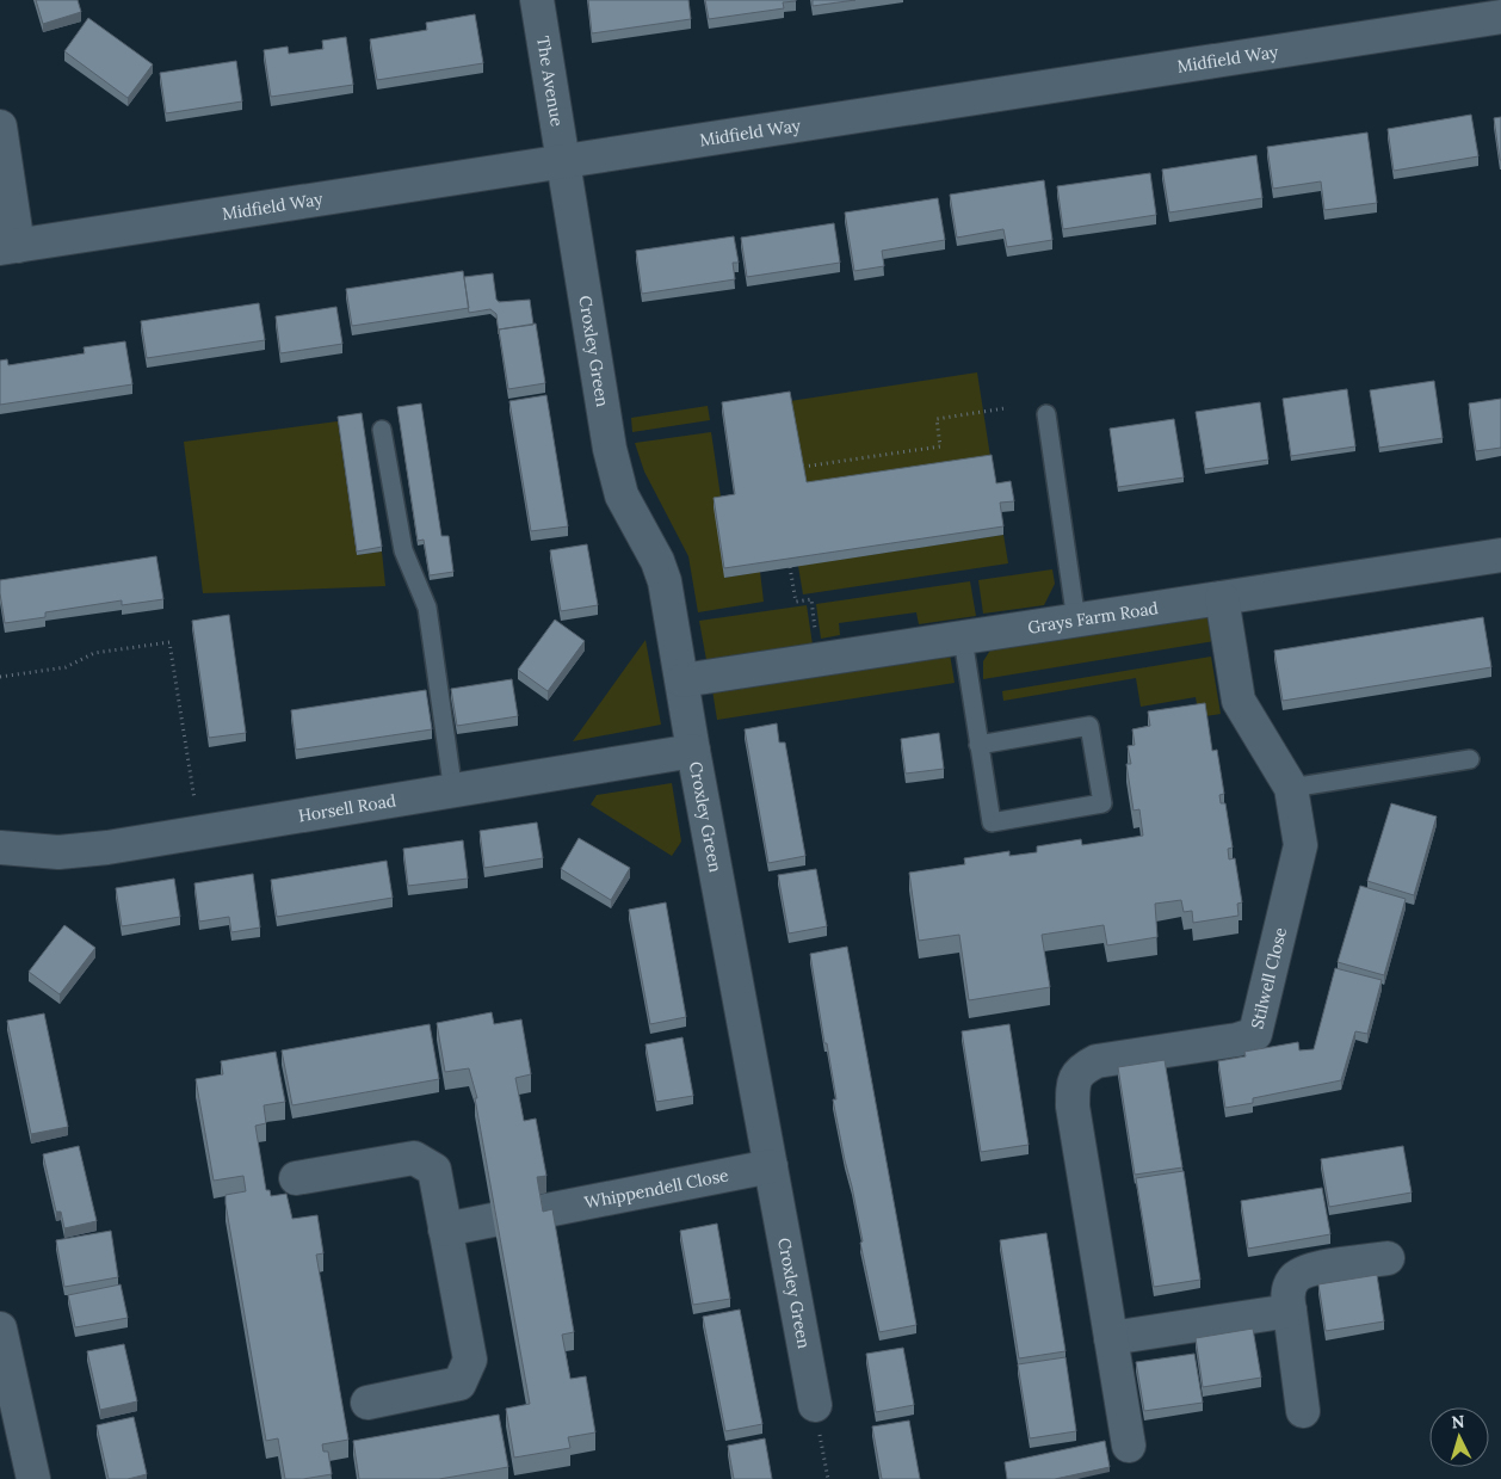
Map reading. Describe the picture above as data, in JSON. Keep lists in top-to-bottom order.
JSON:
{
  "streets": {
    "street": [
      "Midfield Way",
      "The Avenue",
      "Croxley Green",
      "Grays Farm Road",
      "Horsell Road",
      "Stilwell Close",
      "Whippendell Close"
    ]
  },
  "crossings": [
    ["Midfield Way", "The Avenue"],
    ["Midfield Way", "Croxley Green"],
    ["The Avenue", "Croxley Green"],
    ["Croxley Green", "Grays Farm Road"],
    ["Croxley Green", "Horsell Road"],
    ["Croxley Green", "Whippendell Close"],
    ["Grays Farm Road", "Stilwell Close"]
  ],
  "north": "top"
}
